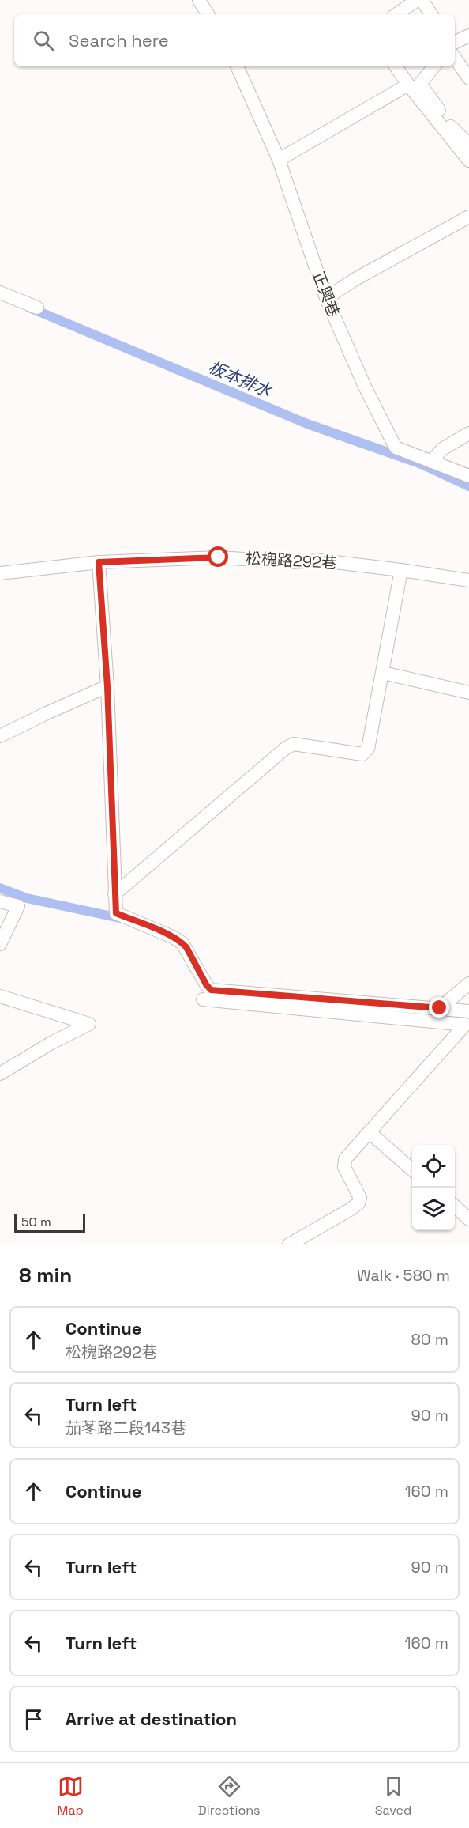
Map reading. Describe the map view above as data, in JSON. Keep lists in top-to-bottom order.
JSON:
{
  "streets": {
    "street": ["正興巷", "松槐路292巷"]
  },
  "water": ["板本排水"],
  "scale_bar": "50 m",
  "page": {
    "search": "Search here",
    "scale": "50 m",
    "heading": ["8 min", "Walk · 580 m"],
    "list": [
      ["Continue", "松槐路292巷", "80 m"],
      ["Turn left", "茄苳路二段143巷", "90 m"],
      ["Continue", "160 m"],
      ["Turn left", "90 m"],
      ["Turn left", "160 m"],
      "Arrive at destination"
    ],
    "nav": ["Map", "Directions", "Saved"]
  }
}
